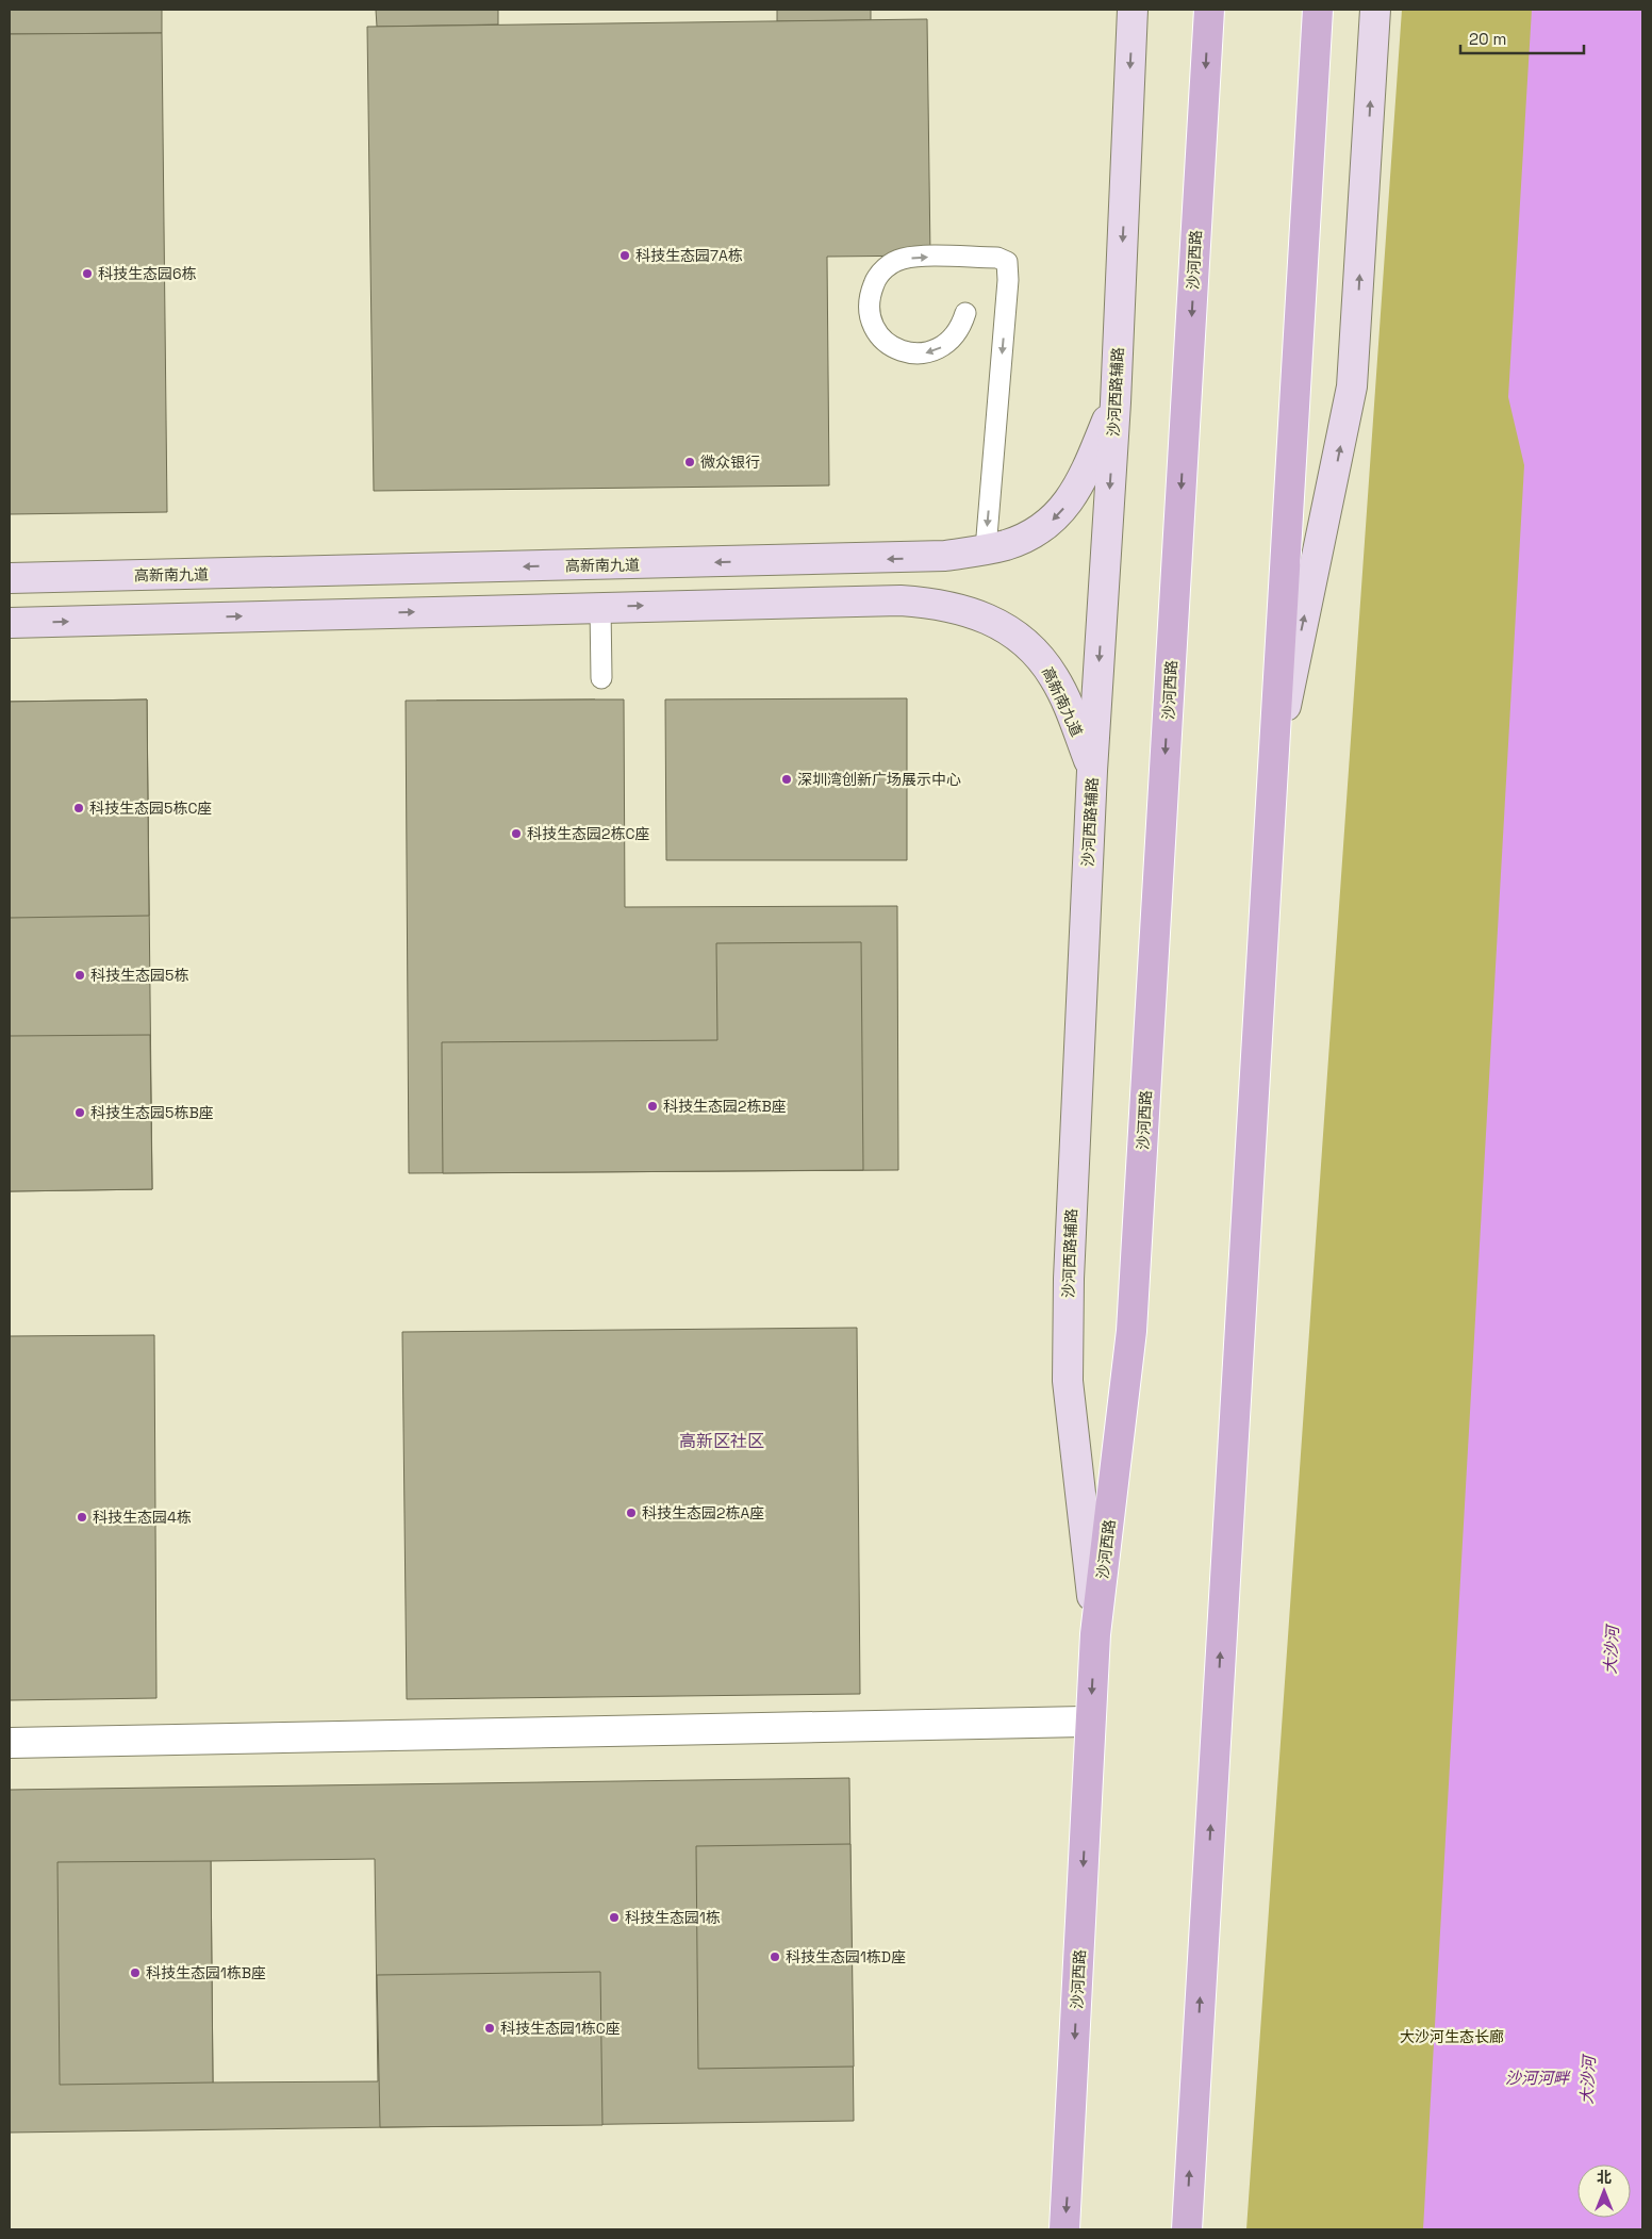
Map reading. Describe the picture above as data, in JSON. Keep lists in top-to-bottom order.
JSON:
{
  "streets": {
    "main road": ["沙河西路", "沙河西路辅路", "高新南九道"]
  },
  "crossings": [
    ["沙河西路", "沙河西路辅路"],
    ["沙河西路辅路", "高新南九道"]
  ],
  "districts": ["高新区社区"],
  "water": ["大沙河", "沙河河畔"],
  "parks": ["大沙河生态长廊"],
  "places": [
    "科技生态园7A栋",
    "科技生态园6栋",
    "微众银行",
    "深圳湾创新广场展示中心",
    "科技生态园5栋C座",
    "科技生态园2栋C座",
    "科技生态园5栋",
    "科技生态园2栋B座",
    "科技生态园5栋B座",
    "科技生态园2栋A座",
    "科技生态园4栋",
    "科技生态园1栋",
    "科技生态园1栋D座",
    "科技生态园1栋B座",
    "科技生态园1栋C座"
  ],
  "scale_bar": "20 m",
  "north": "top"
}
